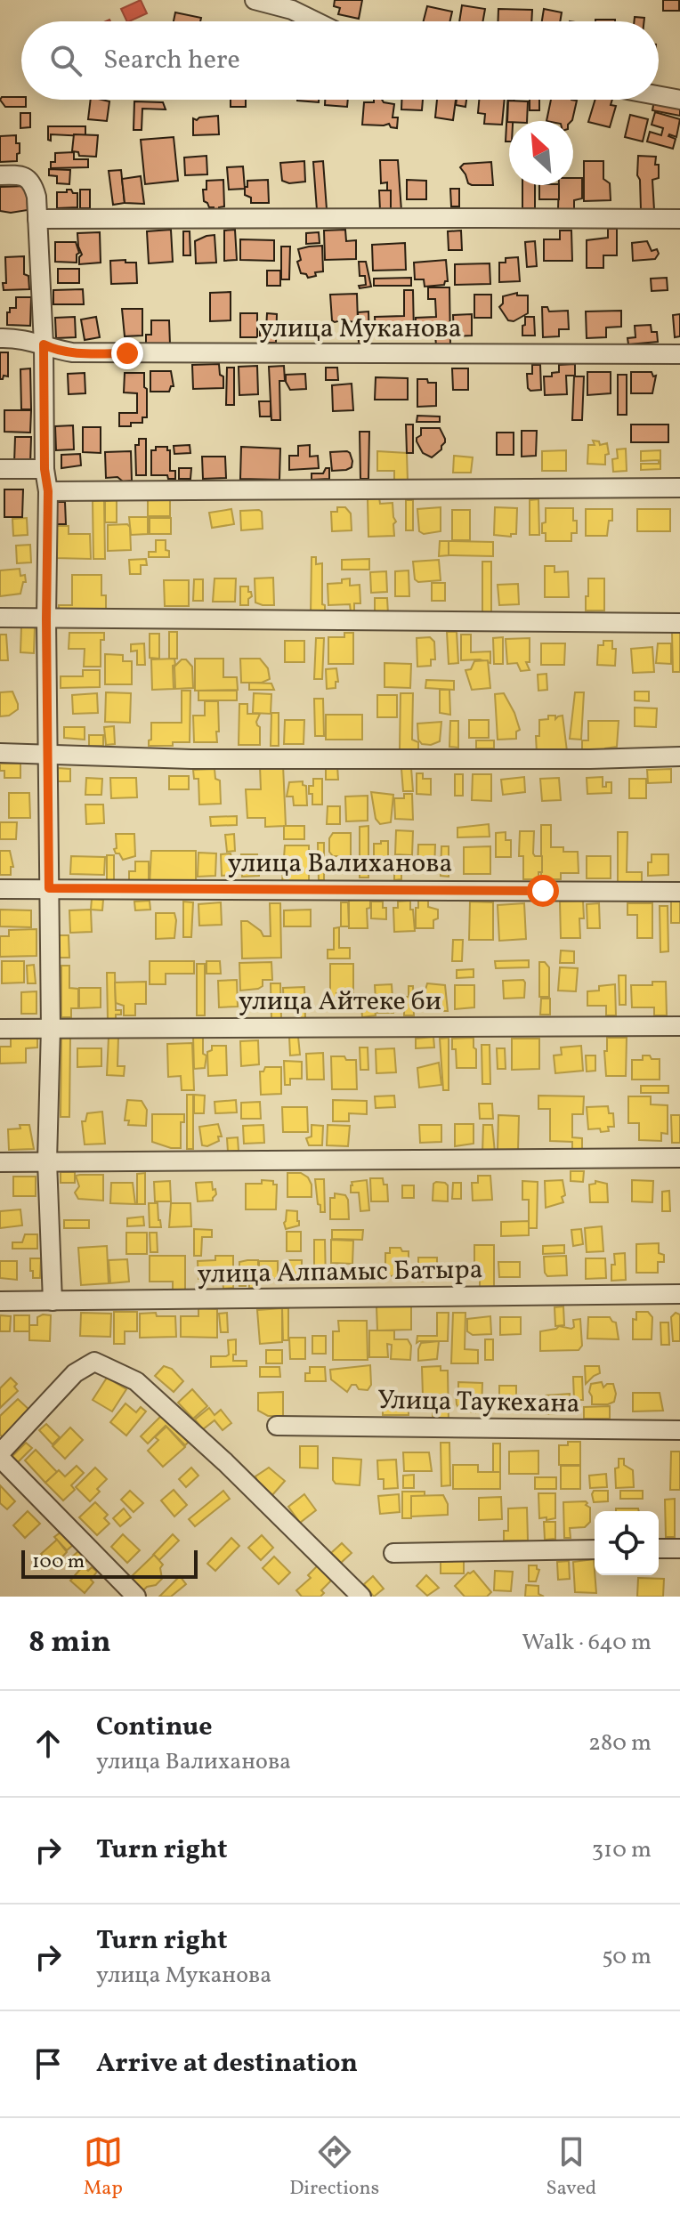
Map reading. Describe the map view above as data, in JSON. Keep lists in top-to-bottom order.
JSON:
{
  "streets": {
    "street": [
      "улица Муканова",
      "улица Валиханова",
      "улица Айтеке би",
      "улица Алпамыс Батыра",
      "Улица Таукехана"
    ]
  },
  "scale_bar": "100 m",
  "north": "top left",
  "page": {
    "search": "Search here",
    "scale": "100 m",
    "heading": ["8 min", "Walk · 640 m"],
    "list": [
      ["Continue", "улица Валиханова", "280 m"],
      ["Turn right", "310 m"],
      ["Turn right", "улица Муканова", "50 m"],
      "Arrive at destination"
    ],
    "nav": ["Map", "Directions", "Saved"]
  }
}
